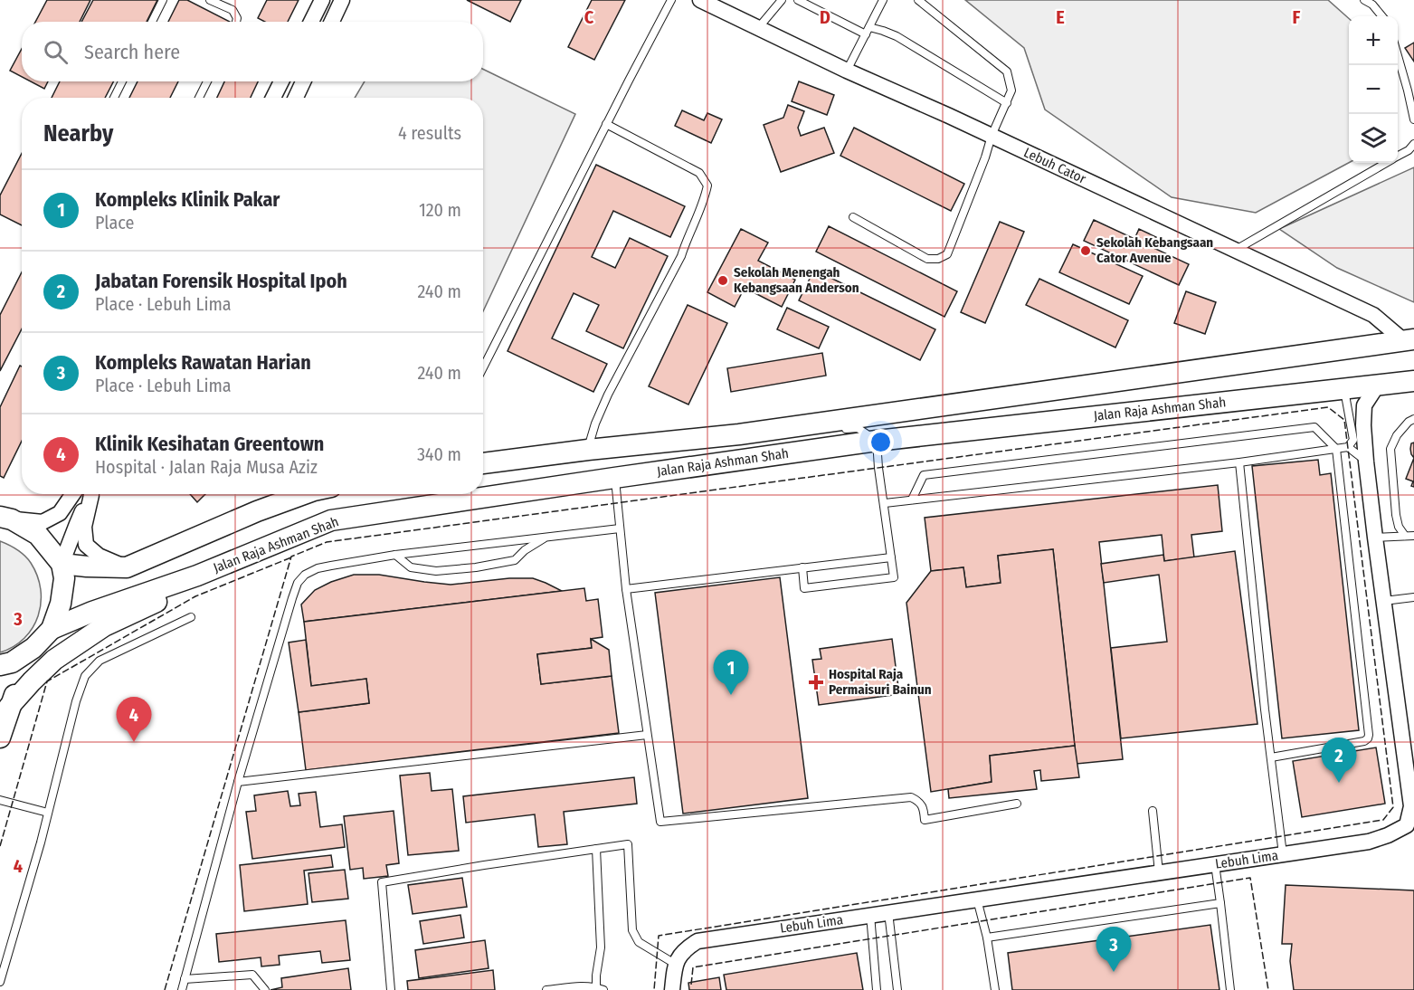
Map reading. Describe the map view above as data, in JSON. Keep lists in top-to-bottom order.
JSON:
{
  "streets": {
    "main road": ["Jalan Raja Ashman Shah"],
    "street": ["Lebuh Cator", "Lebuh Lima"]
  },
  "crossings": [
    ["Lebuh Cator", "Jalan Raja Ashman Shah"],
    ["Jalan Raja Ashman Shah", "Lebuh Lima"]
  ],
  "places": {
    "other": ["Sekolah Kebangsaan Cator Avenue", "Sekolah Menengah Kebangsaan Anderson"],
    "health": ["Hospital Raja Permaisuri Bainun"]
  },
  "page": {
    "map_buttons": ["+", "−"],
    "search": "Search here",
    "heading": ["Nearby", "4 results"],
    "list": [
      {
        "mark": "1",
        "name": "Kompleks Klinik Pakar",
        "note": "Place",
        "value": "120 m"
      },
      {
        "mark": "2",
        "name": "Jabatan Forensik Hospital Ipoh",
        "note": "Place · Lebuh Lima",
        "value": "240 m"
      },
      {
        "mark": "3",
        "name": "Kompleks Rawatan Harian",
        "note": "Place · Lebuh Lima",
        "value": "240 m"
      },
      {
        "mark": "4",
        "name": "Klinik Kesihatan Greentown",
        "note": "Hospital · Jalan Raja Musa Aziz",
        "value": "340 m"
      }
    ],
    "pins": [
      "1",
      "4",
      "2",
      "3"
    ]
  },
  "grid": {
    "columns": [
      "C",
      "D",
      "E",
      "F"
    ],
    "rows": ["3", "4"]
  }
}
